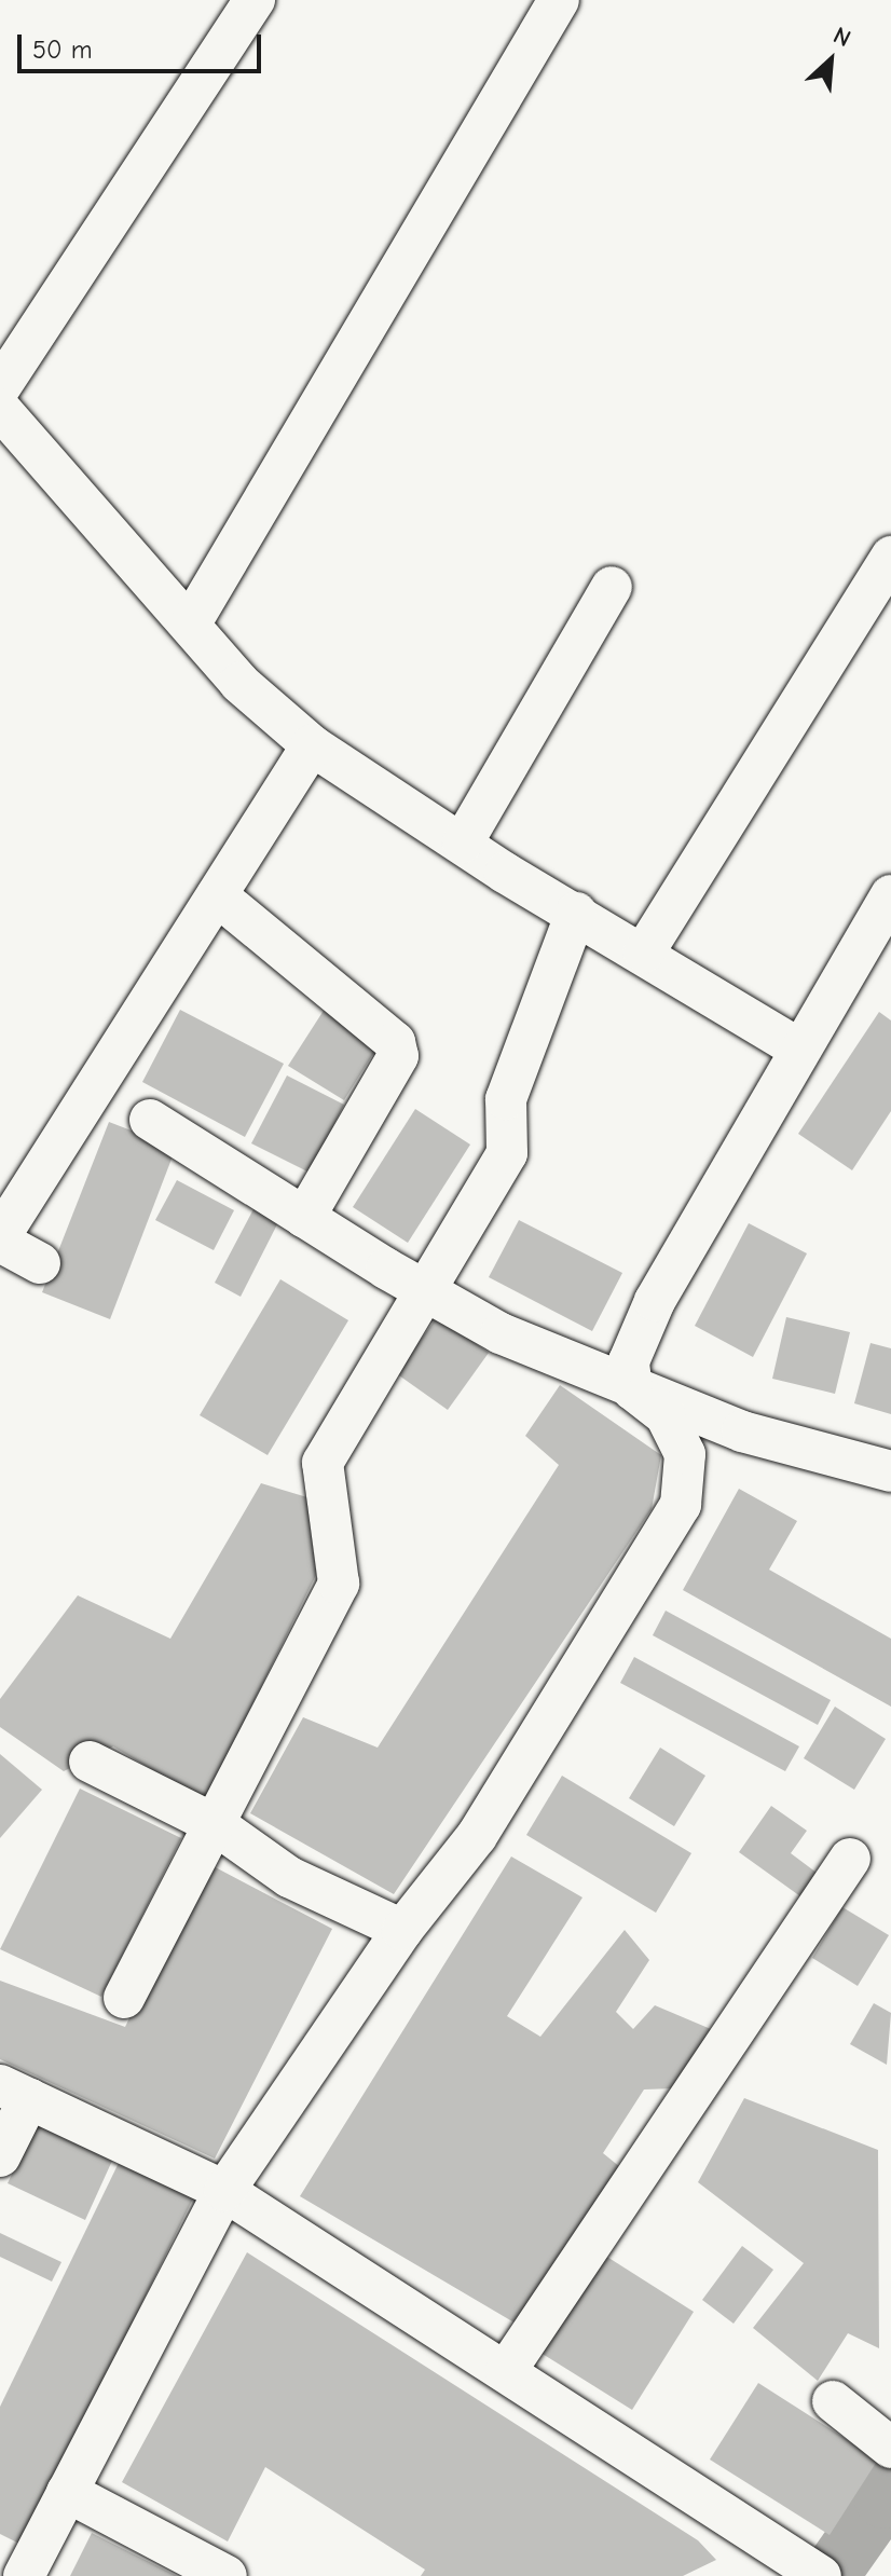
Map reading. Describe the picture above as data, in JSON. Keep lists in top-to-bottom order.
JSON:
{
  "scale_bar": "50 m",
  "north": "top right"
}
